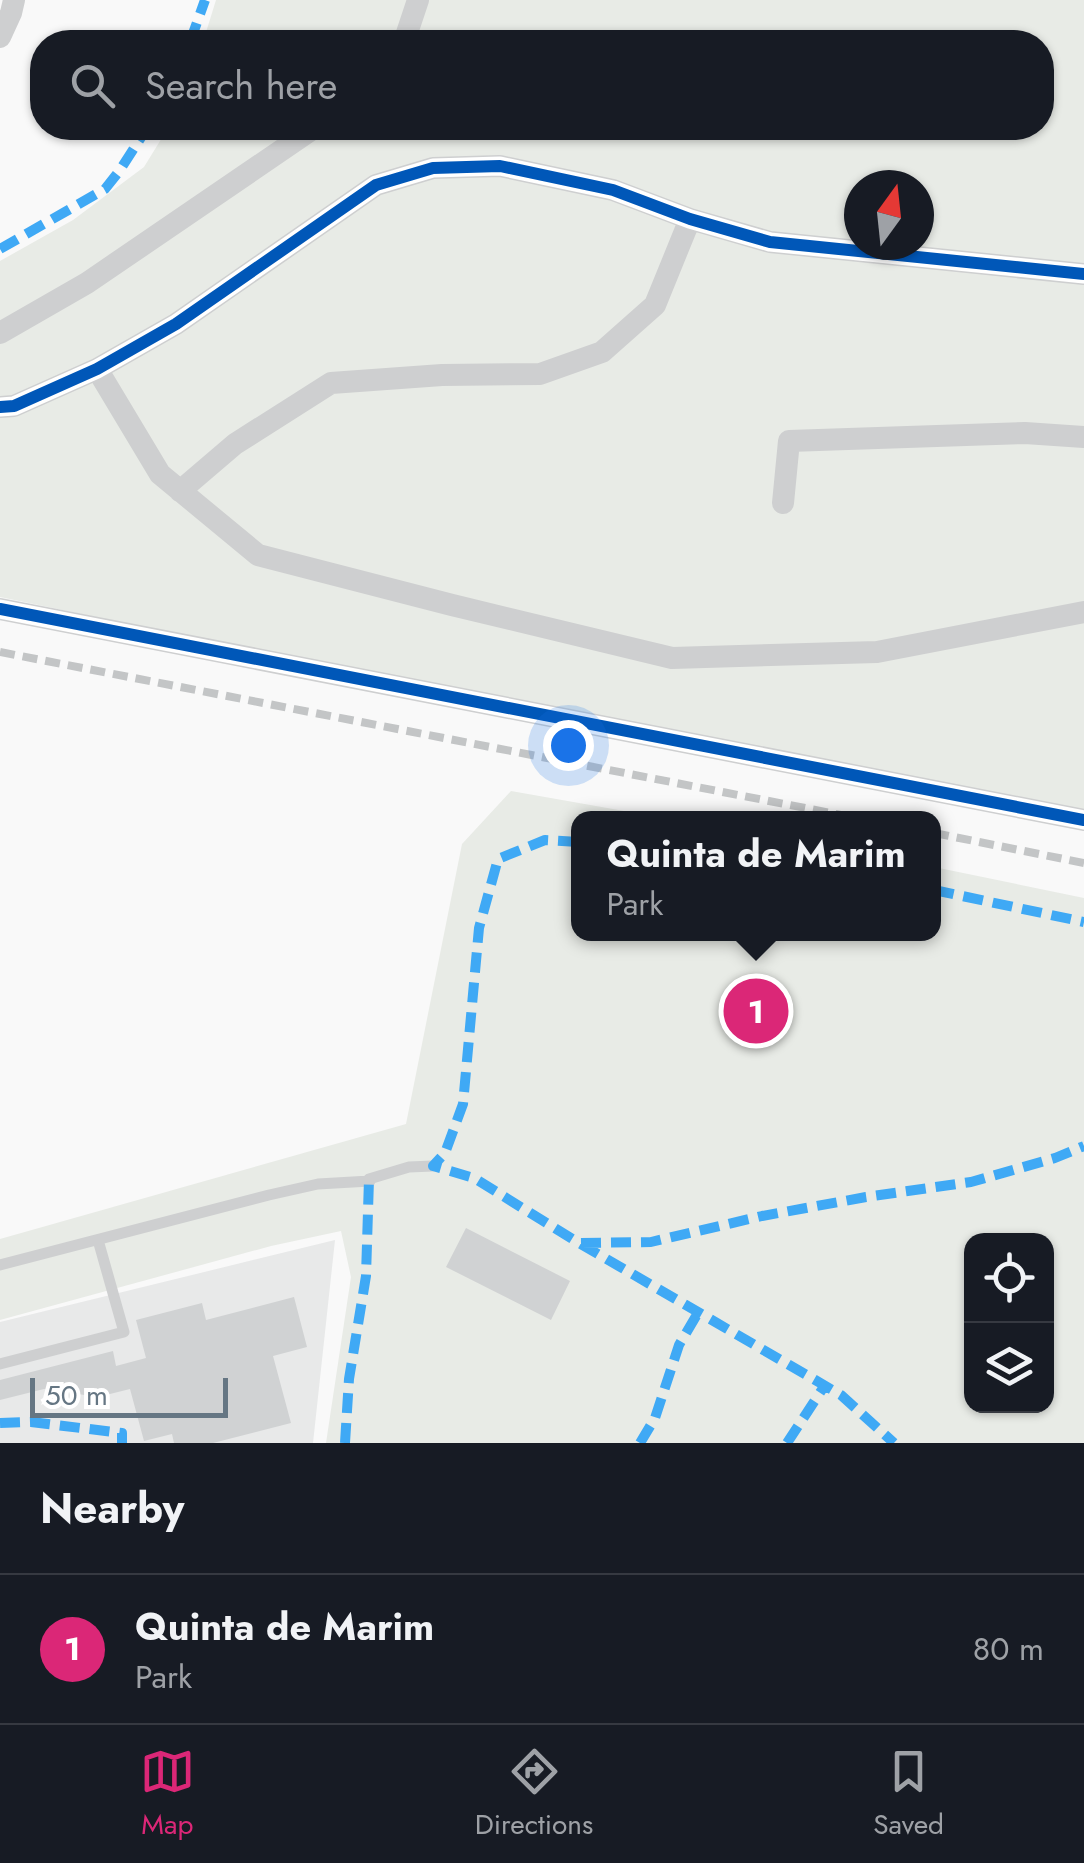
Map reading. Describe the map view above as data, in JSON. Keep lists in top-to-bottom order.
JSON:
{
  "scale_bar": "50 m",
  "north": "top",
  "page": {
    "search": "Search here",
    "popup": ["Quinta de Marim", "Park"],
    "pins": "1",
    "scale": "50 m",
    "heading": "Nearby",
    "list": [
      {
        "mark": "1",
        "name": "Quinta de Marim",
        "note": "Park",
        "value": "80 m"
      }
    ],
    "nav": ["Map", "Directions", "Saved"]
  }
}
